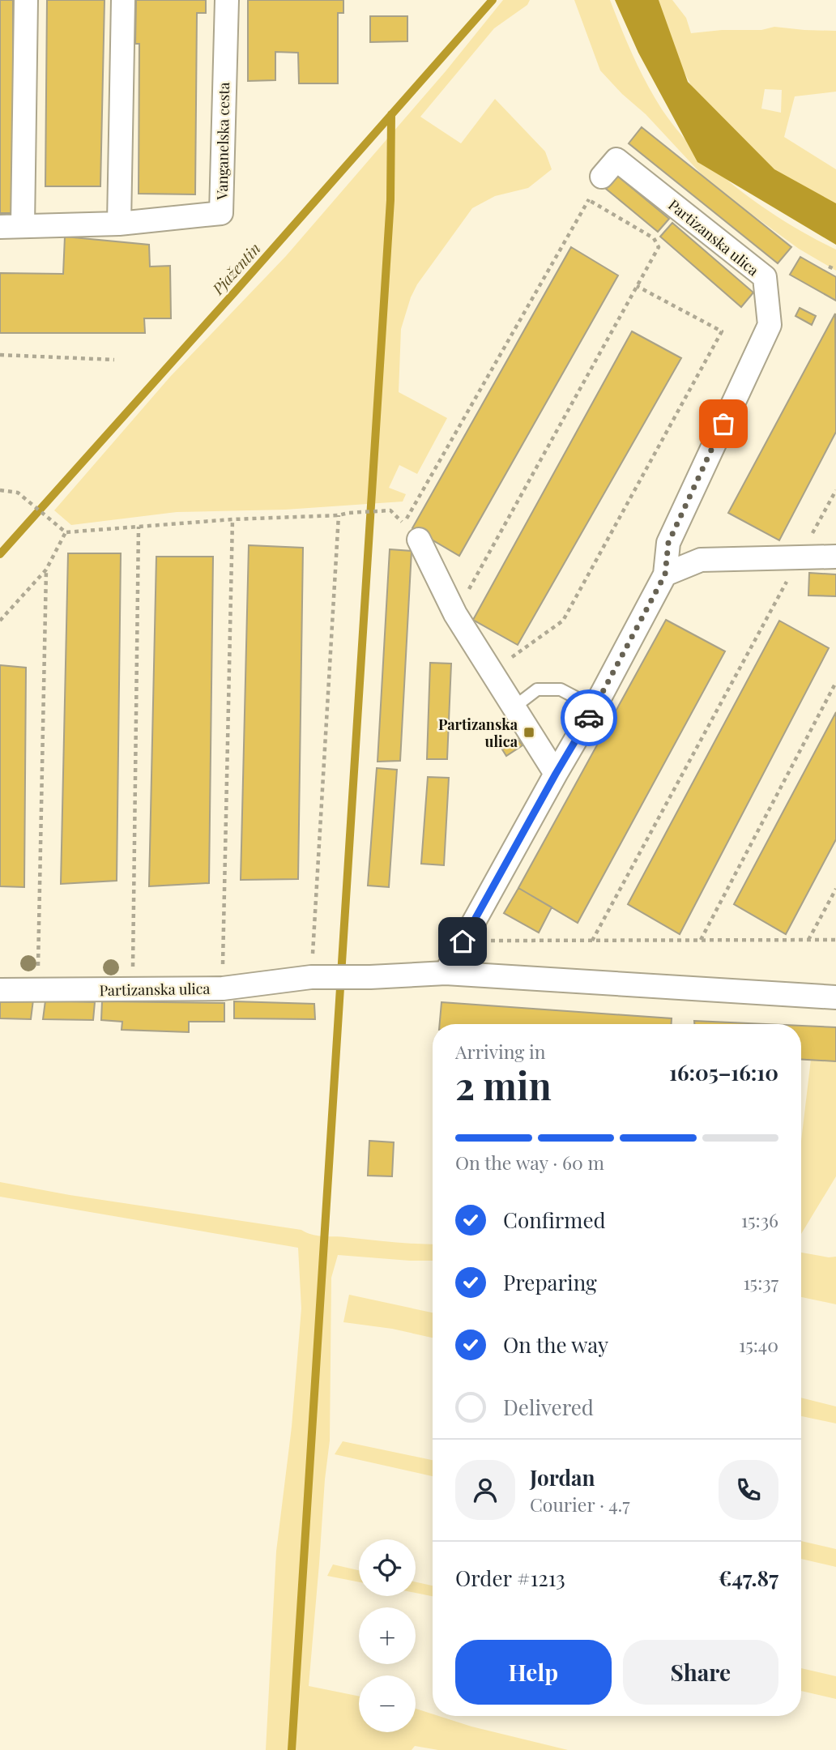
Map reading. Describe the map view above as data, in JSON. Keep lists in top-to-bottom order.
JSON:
{
  "streets": {
    "street": ["Vanganelska cesta", "Partizanska ulica"]
  },
  "water": ["Pjažentin"],
  "places": {
    "transit": ["Partizanska ulica"]
  },
  "page": {
    "heading": ["2 min", "Arriving in", "16:05–16:10"],
    "panel": [
      "Jordan",
      "Courier · 4.7",
      "Order #1213",
      "€47.87"
    ],
    "bar": "On the way · 60 m",
    "list": [
      ["Confirmed", "15:36"],
      ["Preparing", "15:37"],
      ["On the way", "15:40"],
      "Delivered"
    ],
    "map_buttons": ["+", "−"],
    "buttons": ["Help", "Share"]
  }
}
